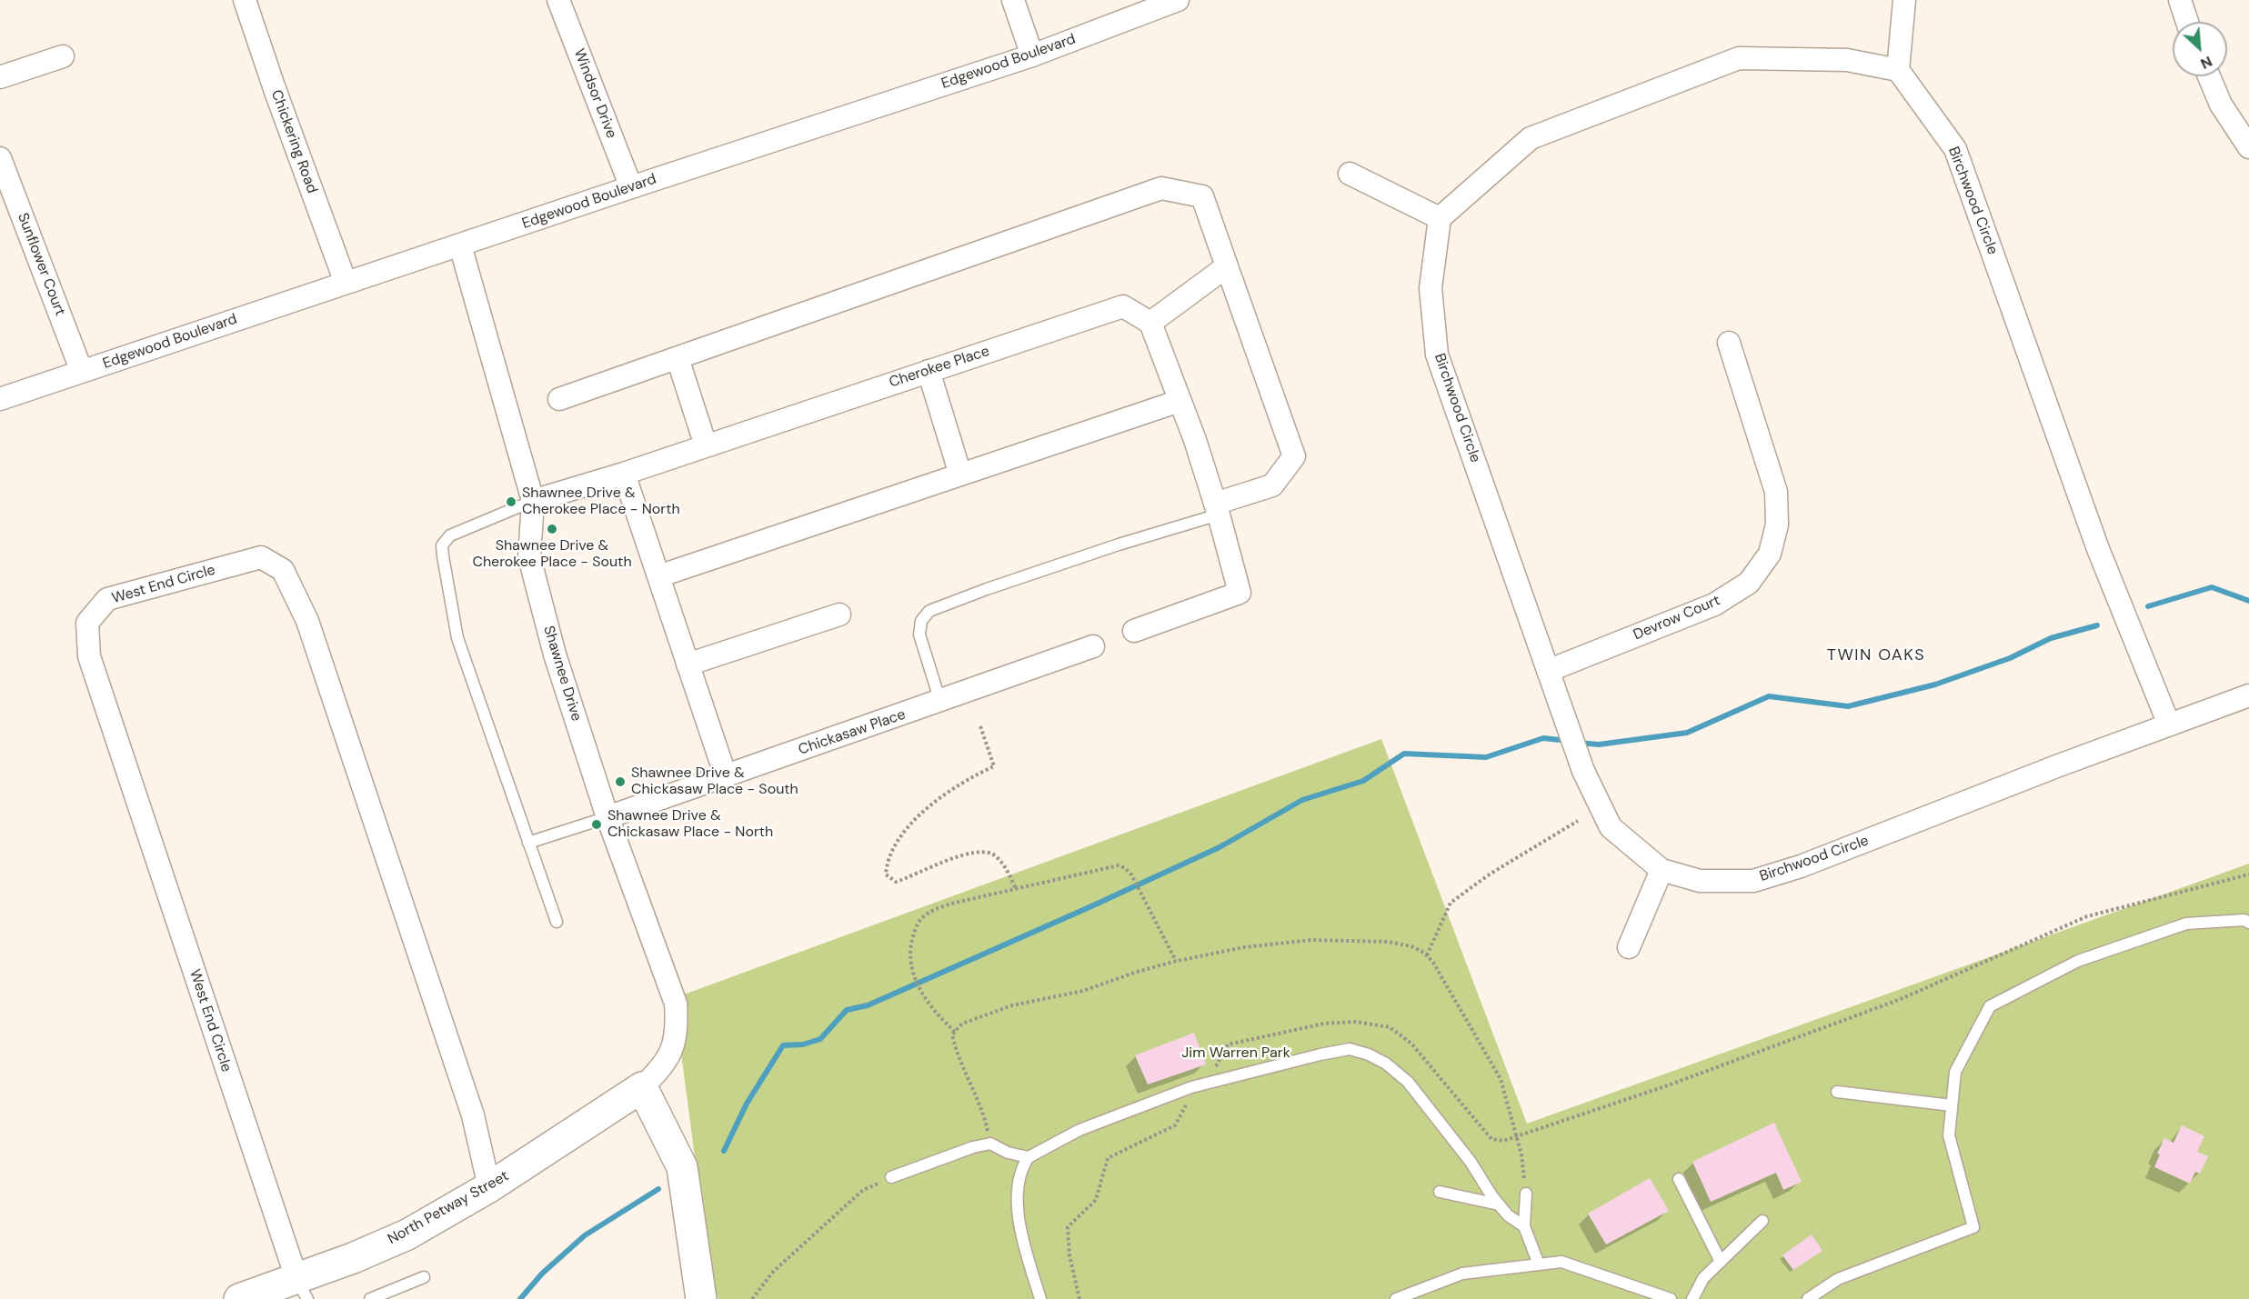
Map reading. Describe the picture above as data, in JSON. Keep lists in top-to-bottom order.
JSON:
{
  "streets": {
    "street": [
      "Edgewood Boulevard",
      "Windsor Drive",
      "Chickering Road",
      "Birchwood Circle",
      "Sunflower Court",
      "Cherokee Place",
      "West End Circle",
      "Devrow Court",
      "Shawnee Drive",
      "Chickasaw Place",
      "North Petway Street"
    ]
  },
  "crossings": [
    ["Edgewood Boulevard", "Windsor Drive"],
    ["Edgewood Boulevard", "Chickering Road"],
    ["Edgewood Boulevard", "Sunflower Court"],
    ["Edgewood Boulevard", "Shawnee Drive"],
    ["Birchwood Circle", "Devrow Court"],
    ["Cherokee Place", "Shawnee Drive"],
    ["West End Circle", "North Petway Street"],
    ["Shawnee Drive", "Chickasaw Place"],
    ["Shawnee Drive", "North Petway Street"]
  ],
  "districts": ["TWIN OAKS"],
  "parks": ["Jim Warren Park"],
  "places": [
    "Shawnee Drive & Cherokee Place - North",
    "Shawnee Drive & Cherokee Place - South",
    "Shawnee Drive & Chickasaw Place - South",
    "Shawnee Drive & Chickasaw Place - North"
  ],
  "north": "bottom right"
}
